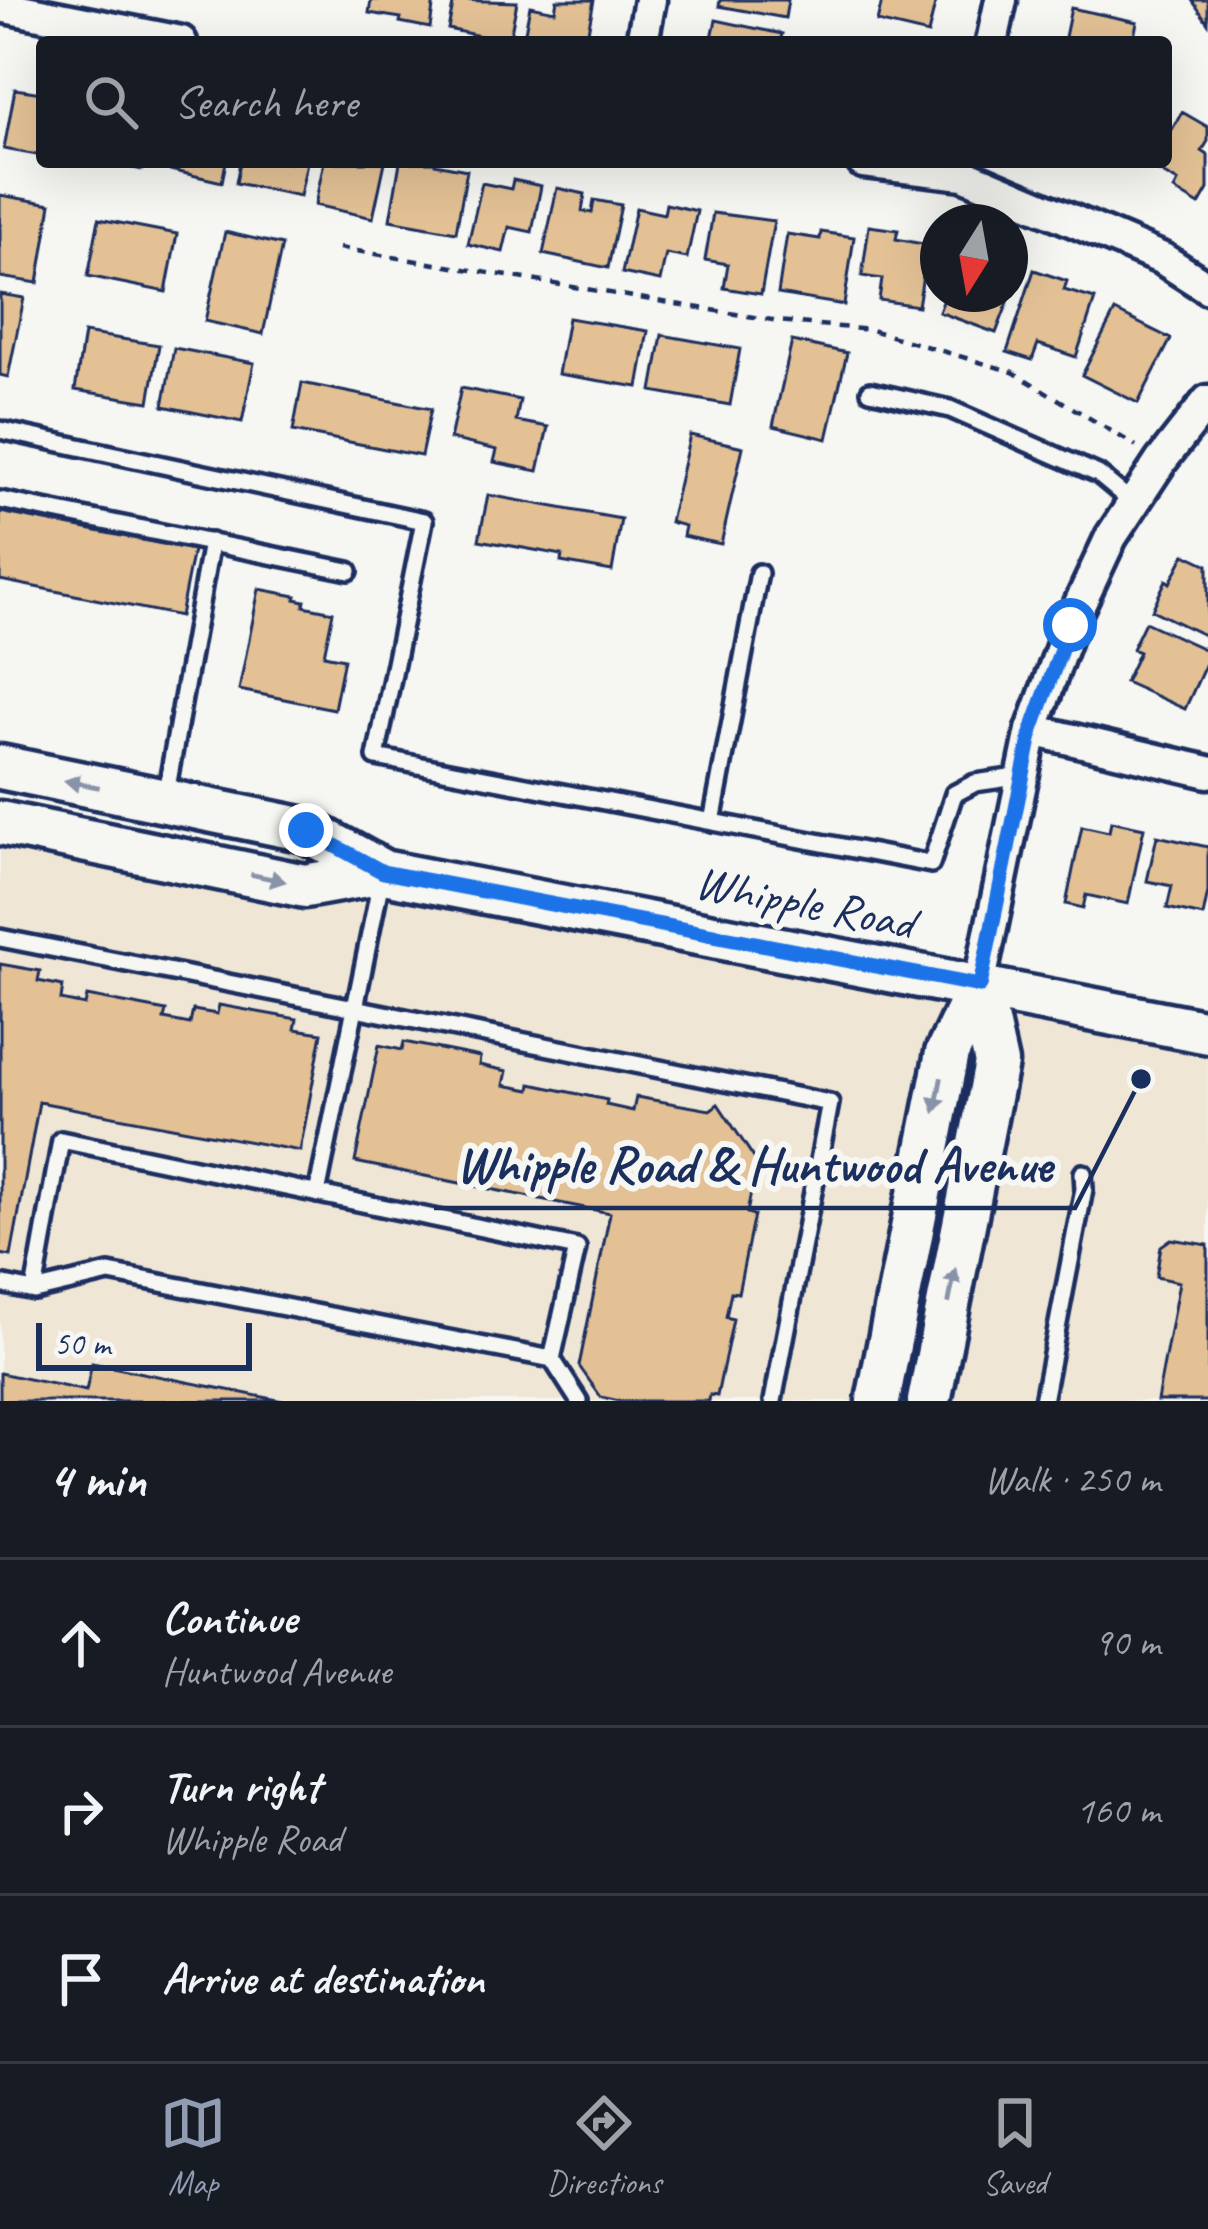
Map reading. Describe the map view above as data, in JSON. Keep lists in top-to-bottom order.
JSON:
{
  "streets": {
    "main road": ["Whipple Road"]
  },
  "places": ["Whipple Road & Huntwood Avenue"],
  "scale_bar": "50 m",
  "north": "bottom",
  "page": {
    "search": "Search here",
    "scale": "50 m",
    "heading": ["4 min", "Walk · 250 m"],
    "list": [
      ["Continue", "Huntwood Avenue", "90 m"],
      ["Turn right", "Whipple Road", "160 m"],
      "Arrive at destination"
    ],
    "nav": ["Map", "Directions", "Saved"]
  }
}
